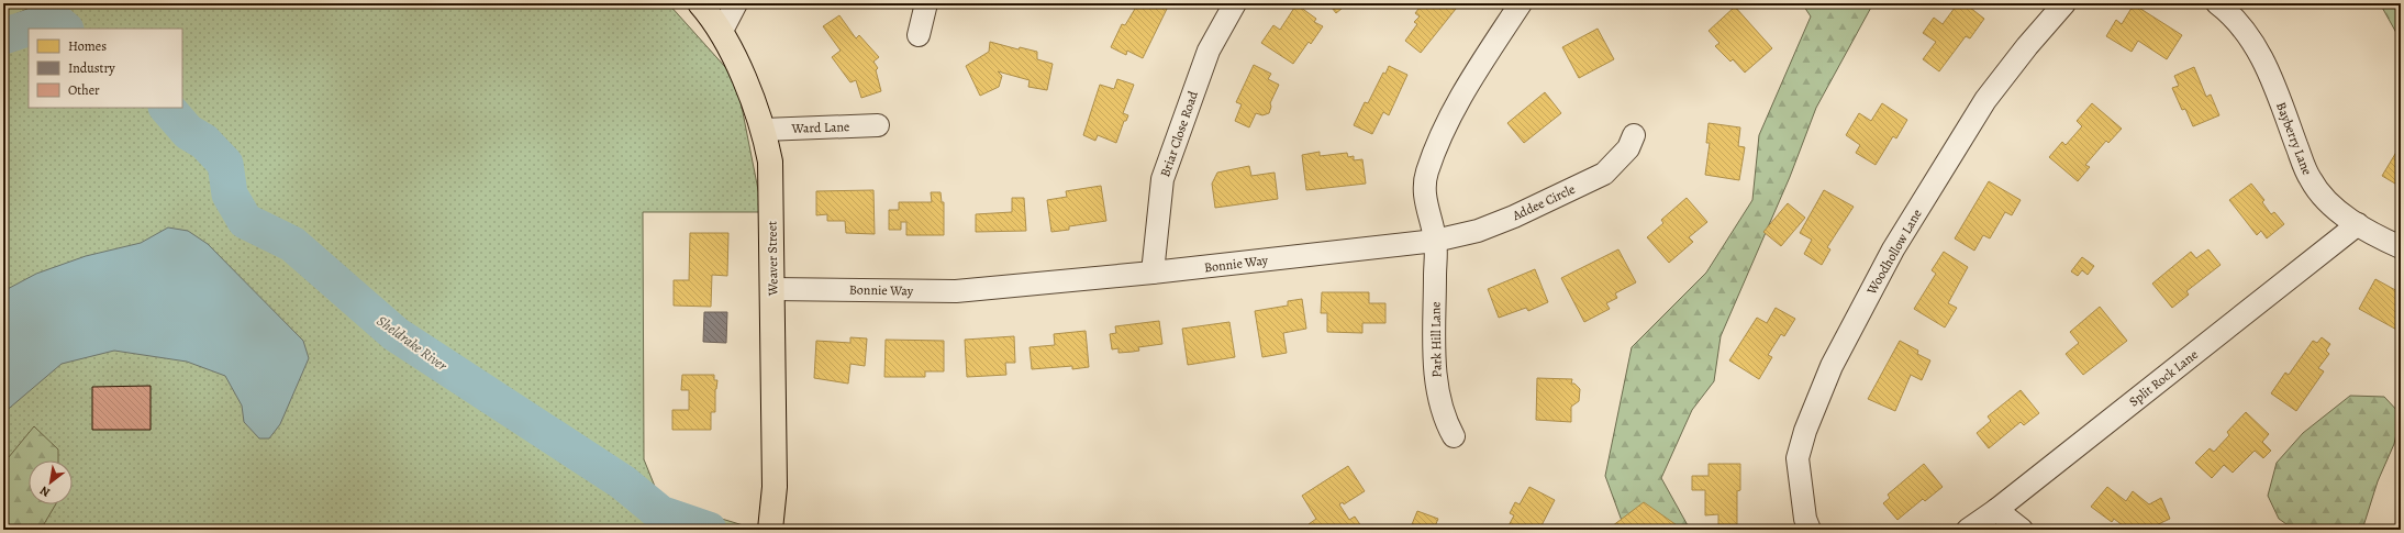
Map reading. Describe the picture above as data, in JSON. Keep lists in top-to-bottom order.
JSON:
{
  "streets": {
    "main road": ["Weaver Street"],
    "street": [
      "Ward Lane",
      "Briar Close Road",
      "Bayberry Lane",
      "Addee Circle",
      "Woodhollow Lane",
      "Bonnie Way",
      "Park Hill Lane",
      "Split Rock Lane"
    ]
  },
  "crossings": [
    ["Ward Lane", "Weaver Street"],
    ["Briar Close Road", "Bonnie Way"],
    ["Bayberry Lane", "Split Rock Lane"],
    ["Addee Circle", "Bonnie Way"],
    ["Addee Circle", "Park Hill Lane"],
    ["Weaver Street", "Bonnie Way"],
    ["Bonnie Way", "Park Hill Lane"]
  ],
  "water": ["Sheldrake River"],
  "legend": ["Homes", "Industry", "Other"],
  "north": "bottom left"
}
